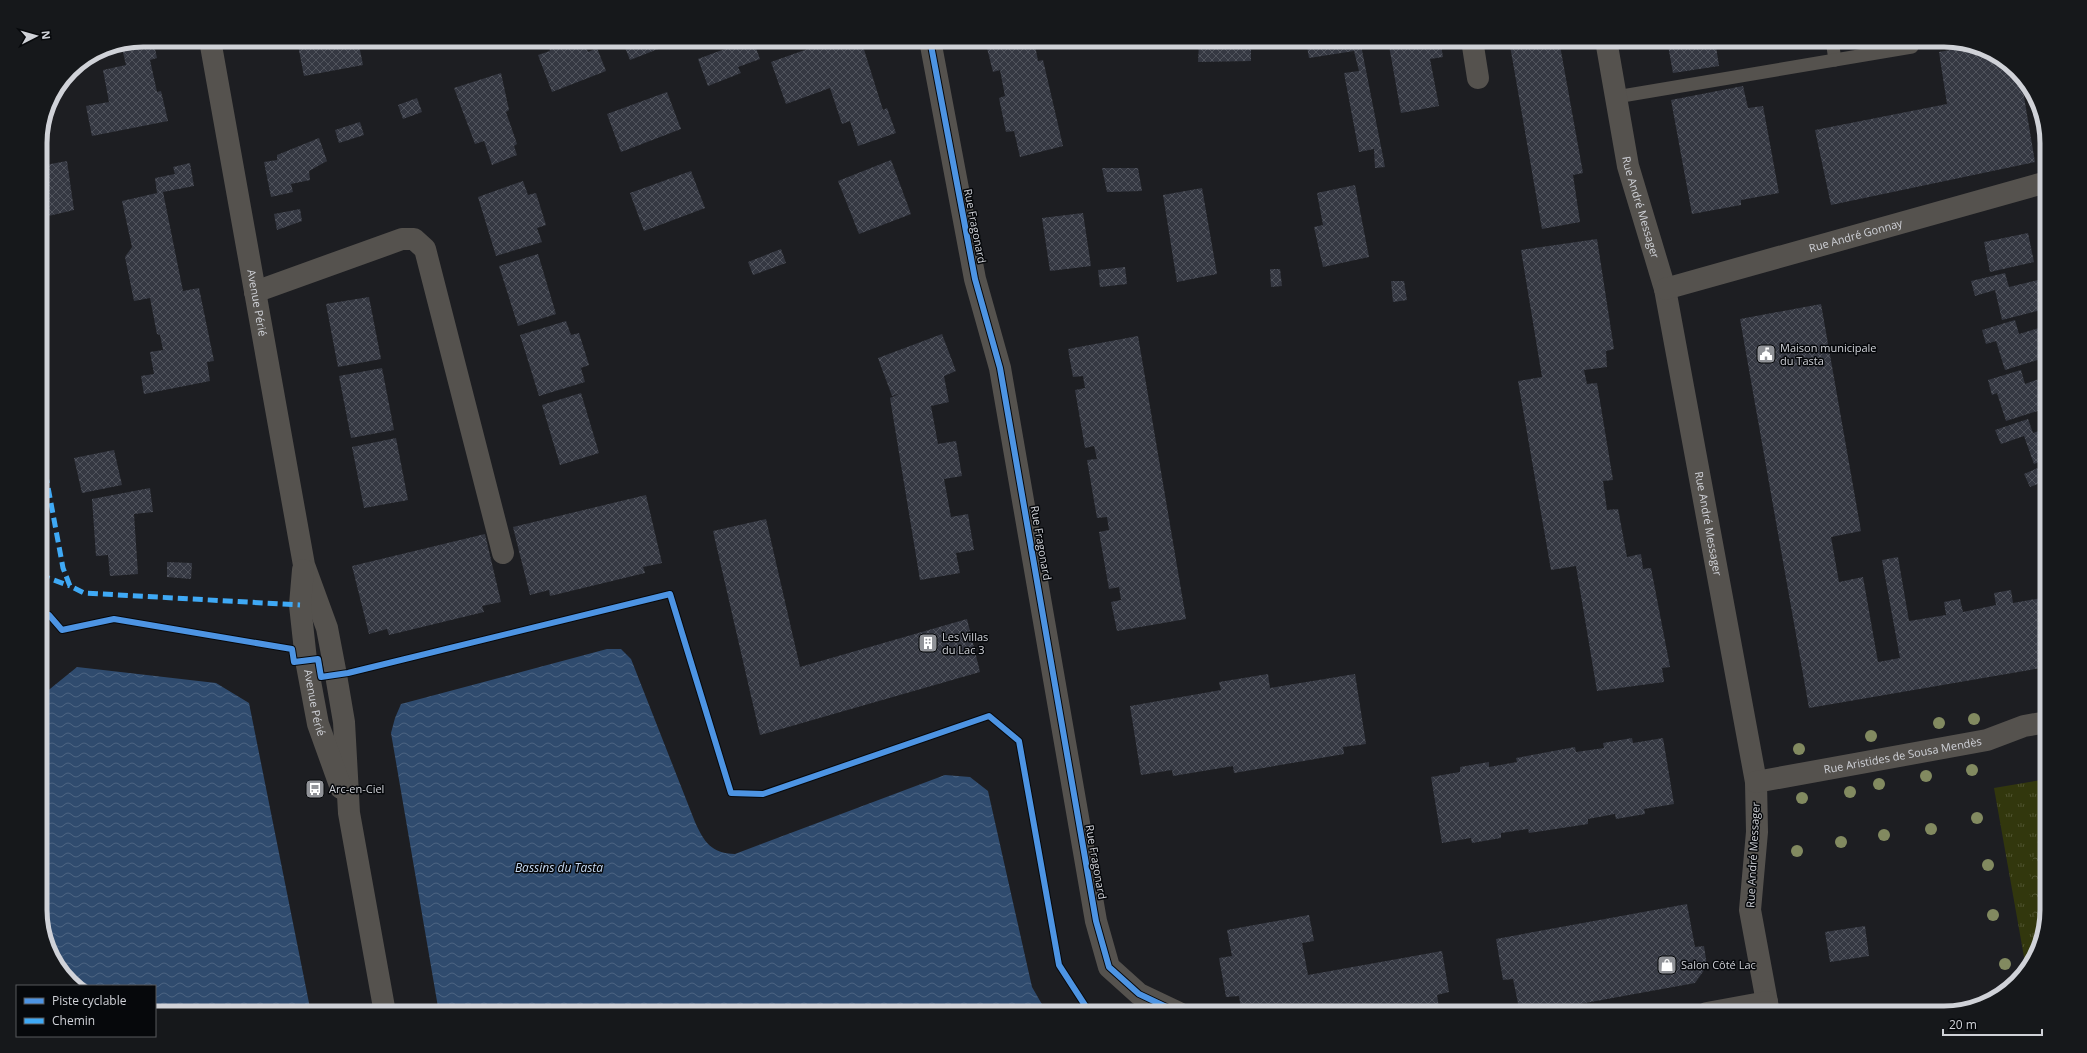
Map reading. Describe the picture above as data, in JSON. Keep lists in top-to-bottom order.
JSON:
{
  "streets": {
    "street": [
      "Rue André Messager",
      "Rue Fragonard",
      "Rue André Gonnay",
      "Avenue Périé",
      "Rue Aristides de Sousa Mendès"
    ]
  },
  "crossings": [
    ["Rue André Messager", "Rue André Gonnay"],
    ["Rue André Messager", "Rue Aristides de Sousa Mendès"]
  ],
  "water": ["Bassins du Tasta"],
  "places": {
    "public building": ["Maison municipale du Tasta"],
    "building": ["Les Villas du Lac 3"],
    "bus stop": ["Arc-en-Ciel"],
    "shop": ["Salon Côté Lac"]
  },
  "legend": ["Piste cyclable", "Chemin"],
  "scale_bar": "20 m",
  "north": "right"
}
